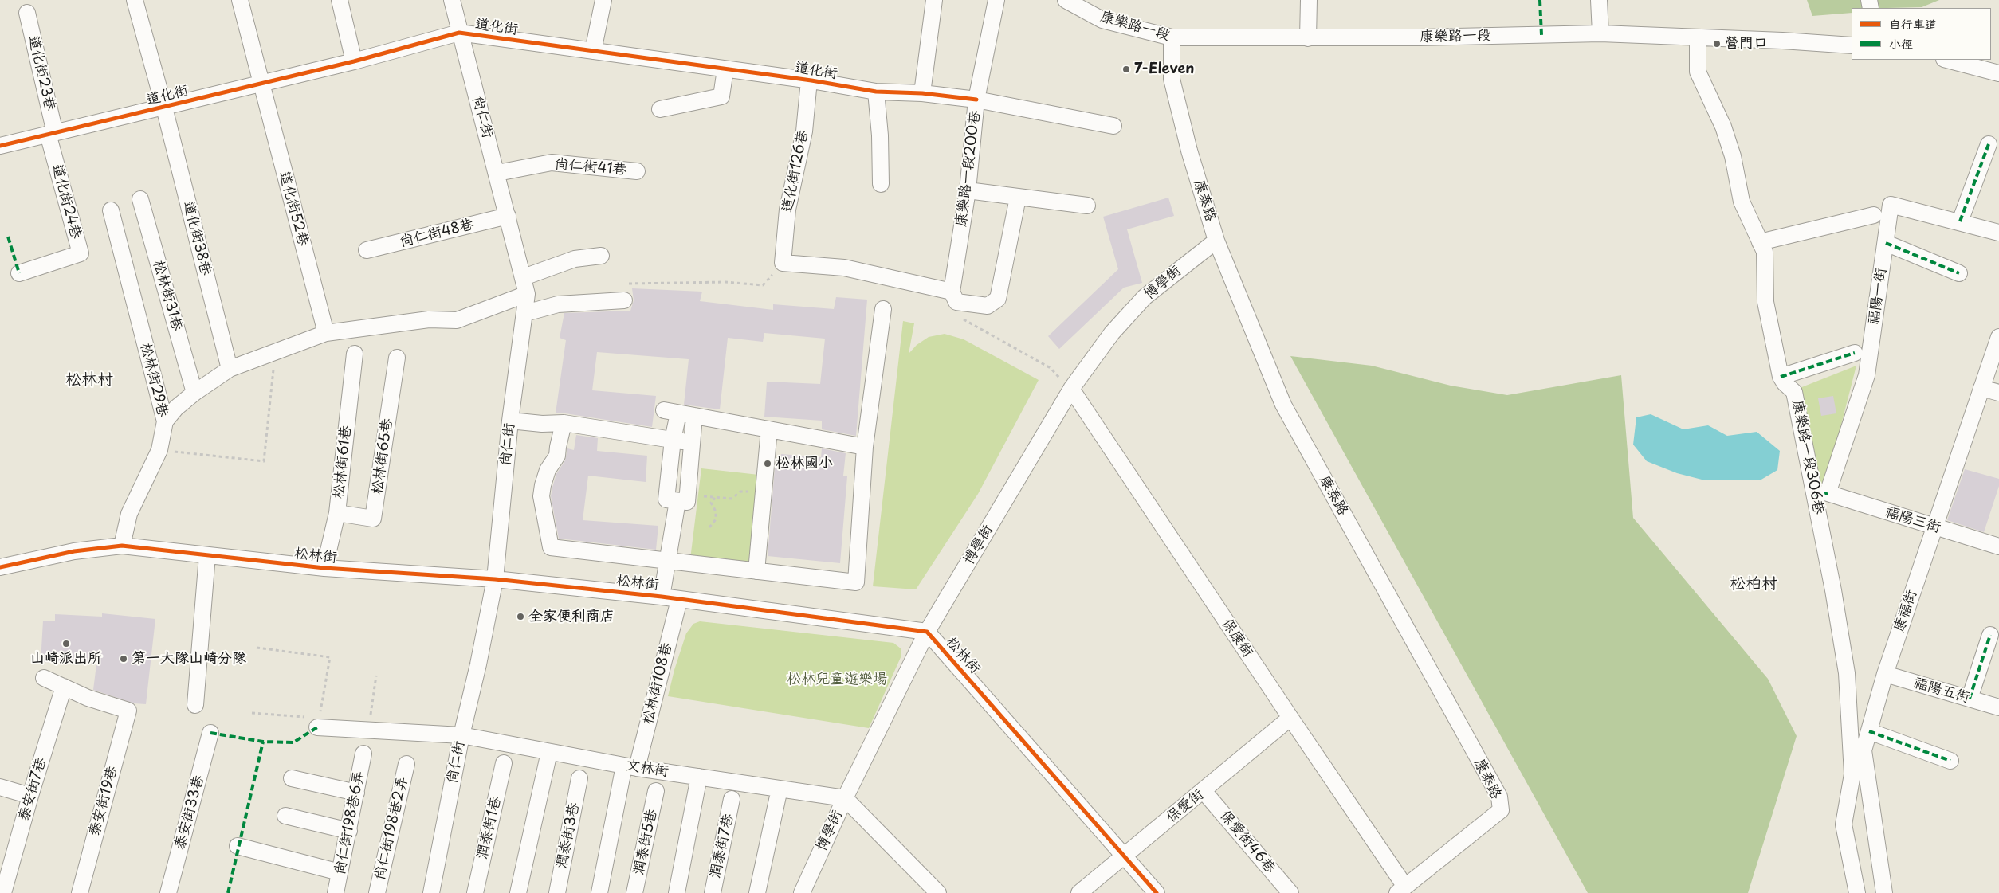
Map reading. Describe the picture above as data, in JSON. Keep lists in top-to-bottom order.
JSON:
{
  "streets": {
    "street": [
      "康樂路一段",
      "道化街",
      "道化街23巷",
      "尚仁街",
      "尚仁街41巷",
      "康樂路一段200巷",
      "道化街126巷",
      "康泰路",
      "道化街24巷",
      "道化街52巷",
      "尚仁街48巷",
      "道化街38巷",
      "博學街",
      "松林街31巷",
      "福陽一街",
      "松林街29巷",
      "松林街65巷",
      "康樂路一段306巷",
      "松林街61巷",
      "福陽三街",
      "松林街",
      "康福街",
      "保康街",
      "松林街108巷",
      "福陽五街",
      "文林街",
      "泰安街7巷",
      "泰安街19巷",
      "保愛街",
      "泰安街33巷",
      "尚仁街198巷6弄",
      "潤泰街1巷",
      "尚仁街198巷2弄",
      "潤泰街3巷",
      "潤泰街5巷",
      "保愛街46巷",
      "潤泰街7巷"
    ]
  },
  "crossings": [
    ["康樂路一段", "康泰路"],
    ["道化街", "道化街23巷"],
    ["道化街", "尚仁街"],
    ["道化街", "康樂路一段200巷"],
    ["道化街", "道化街126巷"],
    ["道化街", "道化街24巷"],
    ["道化街", "道化街52巷"],
    ["道化街", "道化街38巷"],
    ["道化街23巷", "道化街24巷"],
    ["尚仁街", "尚仁街41巷"],
    ["尚仁街", "尚仁街48巷"],
    ["尚仁街", "松林街"],
    ["尚仁街", "文林街"],
    ["康泰路", "博學街"],
    ["康泰路", "保康街"],
    ["博學街", "松林街"],
    ["博學街", "保康街"],
    ["博學街", "文林街"],
    ["福陽一街", "福陽三街"],
    ["松林街29巷", "松林街"],
    ["松林街65巷", "松林街61巷"],
    ["松林街61巷", "松林街"],
    ["福陽三街", "康福街"],
    ["松林街", "松林街108巷"],
    ["松林街", "保愛街"],
    ["康福街", "福陽五街"],
    ["保康街", "保愛街"],
    ["松林街108巷", "文林街"],
    ["泰安街7巷", "泰安街19巷"],
    ["保愛街", "保愛街46巷"]
  ],
  "districts": ["松林村", "松柏村"],
  "parks": ["松林兒童遊樂場"],
  "places": [
    "營門口",
    "7-Eleven",
    "松林國小",
    "全家便利商店",
    "山崎派出所",
    "第一大隊山崎分隊"
  ],
  "legend": ["自行車道", "小徑"]
}
